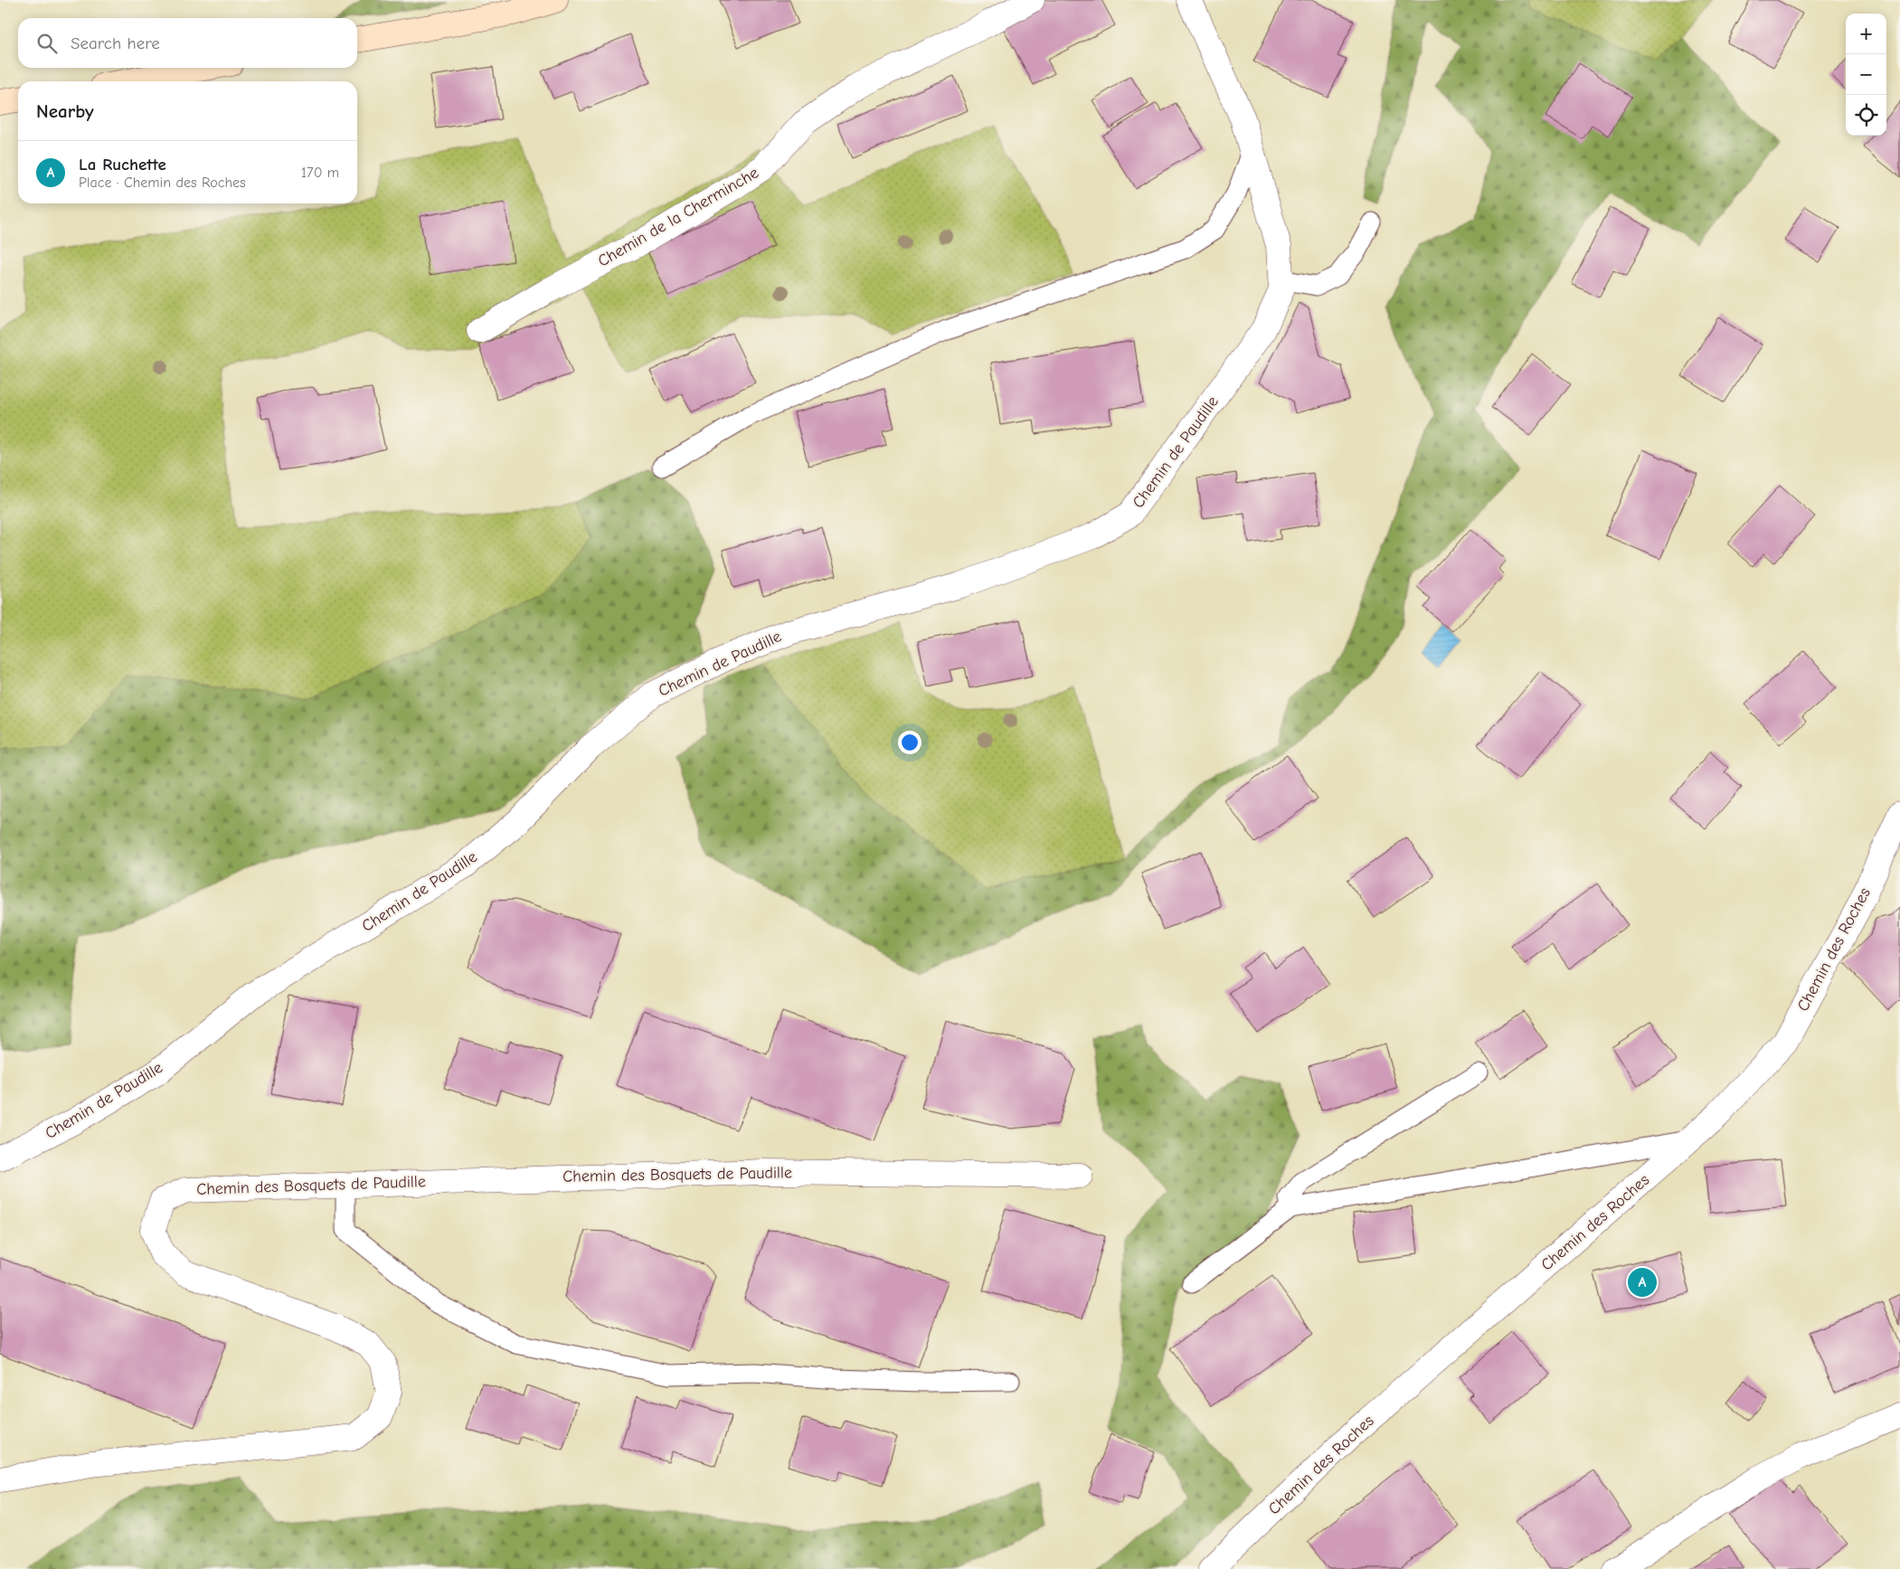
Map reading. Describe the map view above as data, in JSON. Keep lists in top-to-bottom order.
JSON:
{
  "streets": {
    "street": [
      "Chemin de la Cherminche",
      "Chemin de Paudille",
      "Chemin des Roches",
      "Chemin des Bosquets de Paudille"
    ]
  },
  "page": {
    "map_buttons": ["+", "−"],
    "search": "Search here",
    "heading": "Nearby",
    "list": [
      {
        "mark": "A",
        "name": "La Ruchette",
        "note": "Place · Chemin des Roches",
        "value": "170 m"
      }
    ],
    "pins": "A"
  }
}
